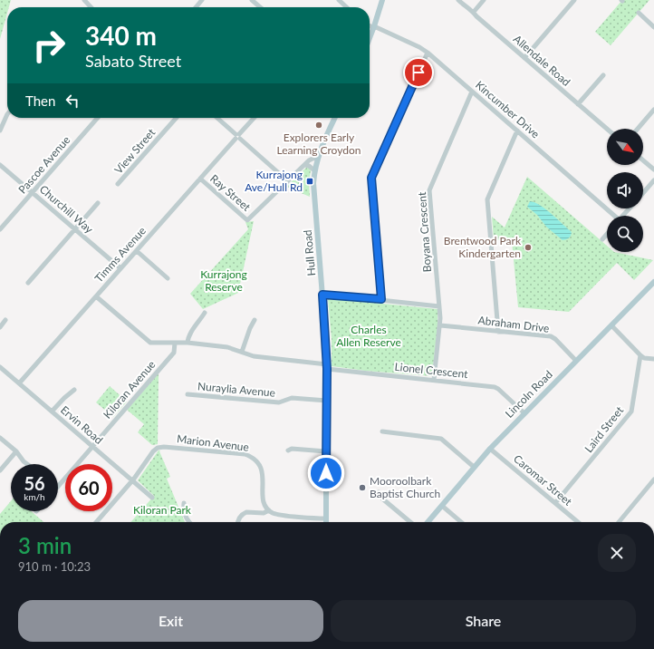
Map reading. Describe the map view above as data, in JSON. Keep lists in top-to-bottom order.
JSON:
{
  "streets": {
    "main road": ["Hull Road", "Lincoln Road"],
    "street": [
      "Allendale Road",
      "Kincumber Drive",
      "View Street",
      "Pascoe Avenue",
      "Ray Street",
      "Churchill Way",
      "Boyana Crescent",
      "Timms Avenue",
      "Abraham Drive",
      "Lionel Crescent",
      "Kiloran Avenue",
      "Nuraylia Avenue",
      "Ervin Road",
      "Laird Street",
      "Marion Avenue",
      "Caromar Street"
    ]
  },
  "crossings": [
    ["Kincumber Drive", "Boyana Crescent"],
    ["Pascoe Avenue", "Churchill Way"],
    ["Ray Street", "Timms Avenue"],
    ["Churchill Way", "Timms Avenue"],
    ["Boyana Crescent", "Abraham Drive"],
    ["Boyana Crescent", "Lionel Crescent"],
    ["Hull Road", "Lionel Crescent"],
    ["Hull Road", "Nuraylia Avenue"],
    ["Timms Avenue", "Lionel Crescent"],
    ["Timms Avenue", "Ervin Road"],
    ["Abraham Drive", "Lincoln Road"],
    ["Lionel Crescent", "Kiloran Avenue"],
    ["Lionel Crescent", "Lincoln Road"],
    ["Kiloran Avenue", "Ervin Road"],
    ["Lincoln Road", "Caromar Street"],
    ["Ervin Road", "Marion Avenue"],
    ["Laird Street", "Caromar Street"]
  ],
  "parks": ["Kurrajong Reserve", "Charles Allen Reserve", "Kiloran Park"],
  "places": {
    "other": ["Explorers Early Learning Croydon", "Brentwood Park Kindergarten", "Mooroolbark Baptist Church"],
    "transit": ["Kurrajong Ave/Hull Rd"]
  },
  "north": "bottom right",
  "page": {
    "turn": ["340 m", "Sabato Street"],
    "then": "Then",
    "speed": "56 km/h",
    "limit": "60",
    "heading": ["3 min", "910 m · 10:23"],
    "buttons": ["Exit", "Share"]
  }
}
